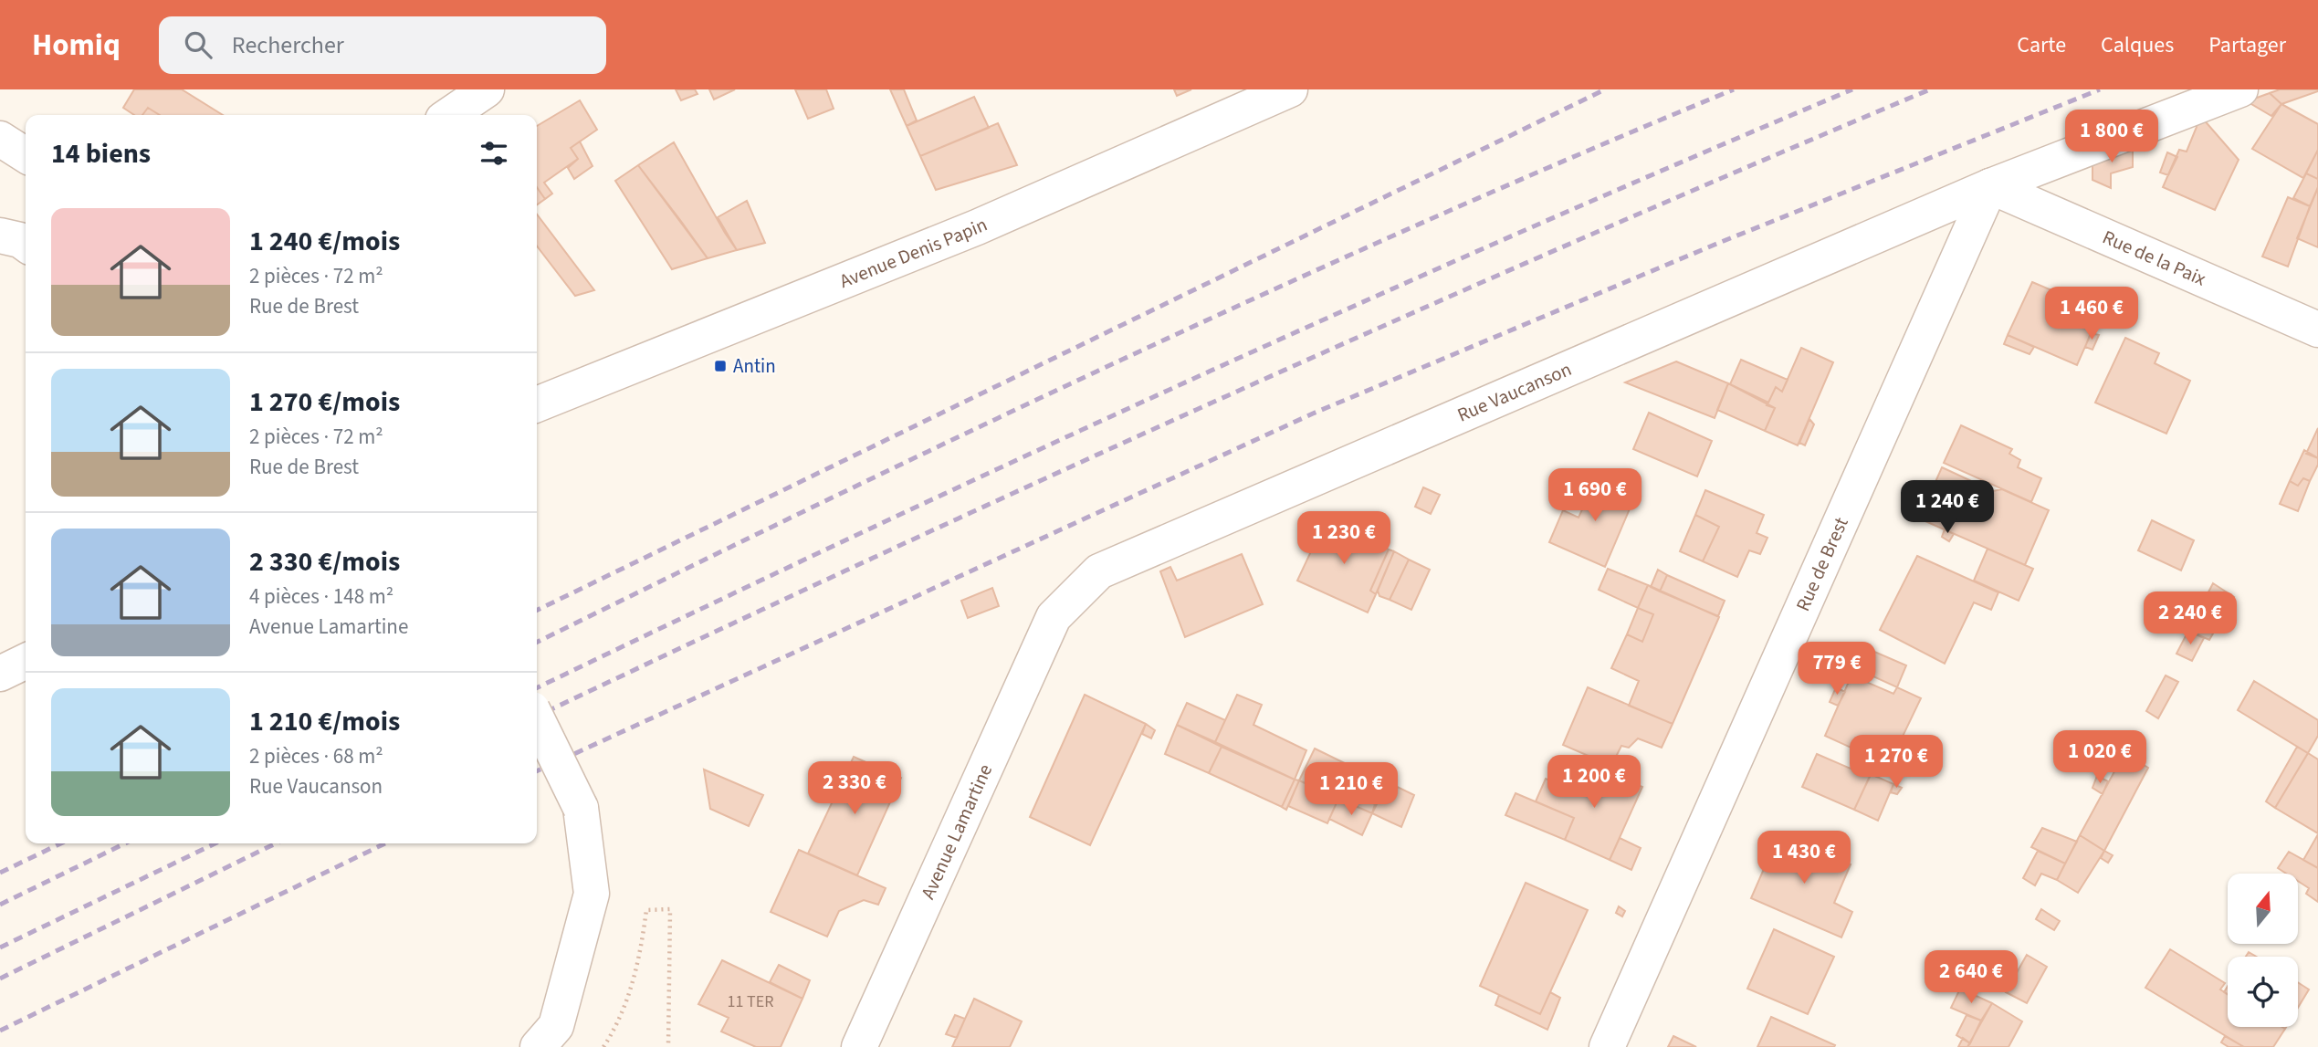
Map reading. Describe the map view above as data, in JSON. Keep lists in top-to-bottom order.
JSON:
{
  "streets": {
    "street": [
      "Avenue Denis Papin",
      "Rue de la Paix",
      "Rue Vaucanson",
      "Rue de Brest",
      "Avenue Lamartine"
    ]
  },
  "crossings": [
    ["Rue de la Paix", "Rue Vaucanson"],
    ["Rue de la Paix", "Rue de Brest"],
    ["Rue Vaucanson", "Rue de Brest"],
    ["Rue Vaucanson", "Avenue Lamartine"]
  ],
  "places": {
    "transit": ["Antin"]
  },
  "house_numbers": ["11 TER"],
  "north": "top",
  "page": {
    "header": "Homiq",
    "search": "Rechercher",
    "nav": ["Carte", "Calques", "Partager"],
    "price": [
      "1 800 €",
      "1 460 €",
      "1 690 €",
      "1 240 €",
      "1 230 €",
      "2 240 €",
      "779 €",
      "1 020 €",
      "1 270 €",
      "1 200 €",
      "2 330 €",
      "1 210 €",
      "1 430 €",
      "2 640 €"
    ],
    "heading": "14 biens",
    "list": [
      {
        "name": "1 240 €/mois",
        "note": "2 pièces · 72 m² · Rue de Brest"
      },
      {
        "name": "1 270 €/mois",
        "note": "2 pièces · 72 m² · Rue de Brest"
      },
      {
        "name": "2 330 €/mois",
        "note": "4 pièces · 148 m² · Avenue Lamartine"
      },
      {
        "name": "1 210 €/mois",
        "note": "2 pièces · 68 m² · Rue Vaucanson"
      }
    ]
  }
}
